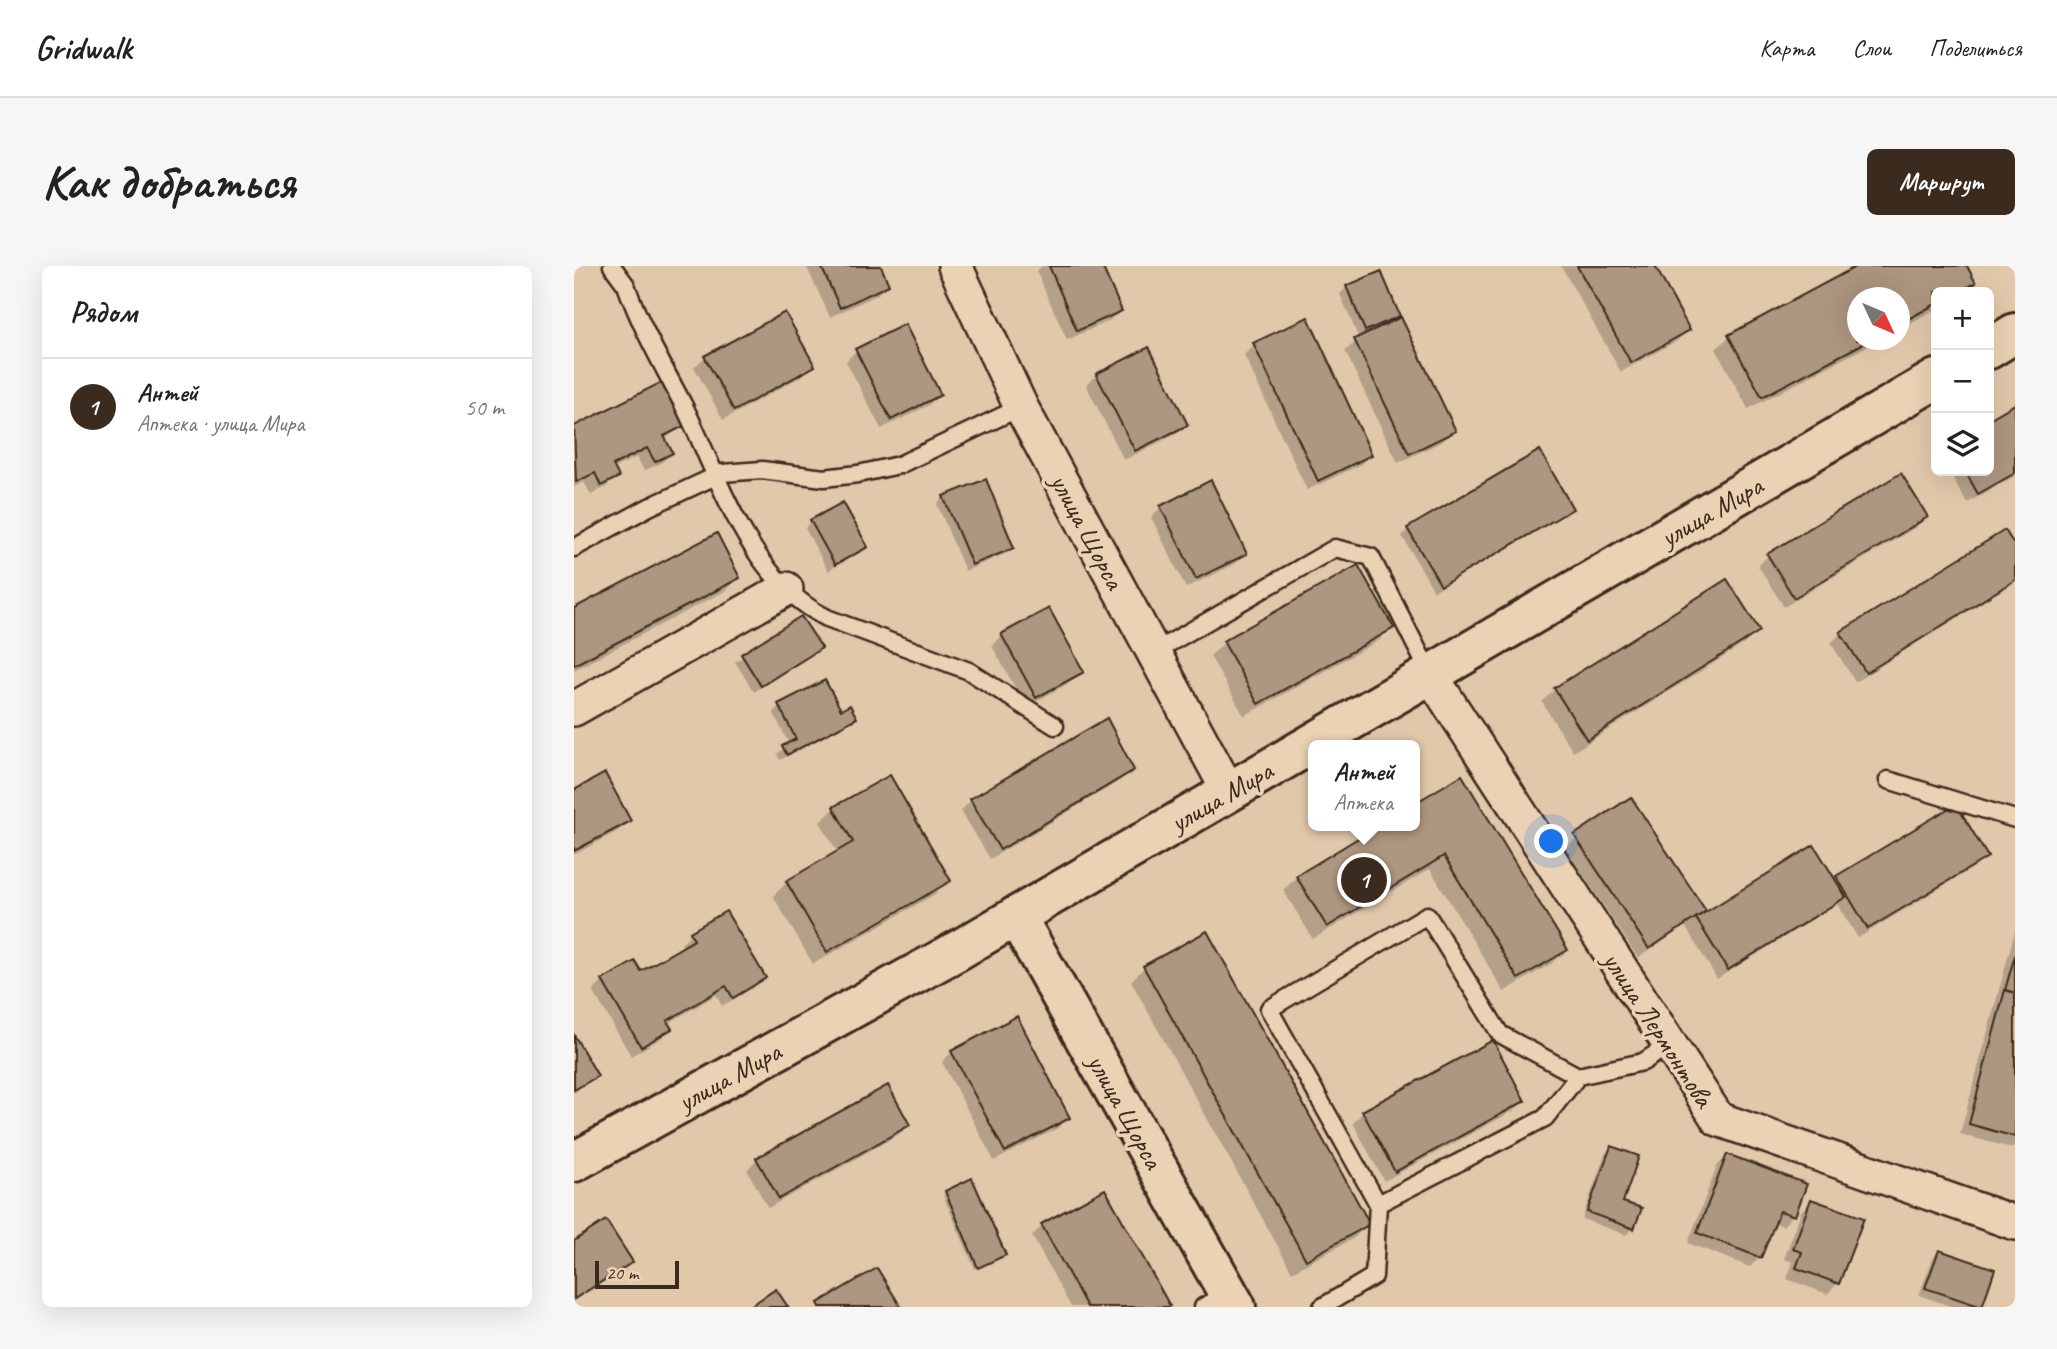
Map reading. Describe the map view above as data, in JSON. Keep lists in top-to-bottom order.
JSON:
{
  "streets": {
    "main road": ["улица Мира", "улица Щорса"],
    "street": ["улица Лермонтова"]
  },
  "crossings": [
    ["улица Мира", "улица Щорса"],
    ["улица Мира", "улица Лермонтова"]
  ],
  "scale_bar": "20 m",
  "north": "bottom right",
  "page": {
    "header": "Gridwalk",
    "nav": ["Карта", "Слои", "Поделиться"],
    "buttons": "Маршрут",
    "title": "Как добраться",
    "heading": "Рядом",
    "map_buttons": ["+", "−"],
    "list": [
      {
        "mark": "1",
        "name": "Антей",
        "note": "Аптека · улица Мира",
        "value": "50 m"
      }
    ],
    "popup": ["Антей", "Аптека"],
    "pins": "1",
    "scale": "20 m"
  }
}
